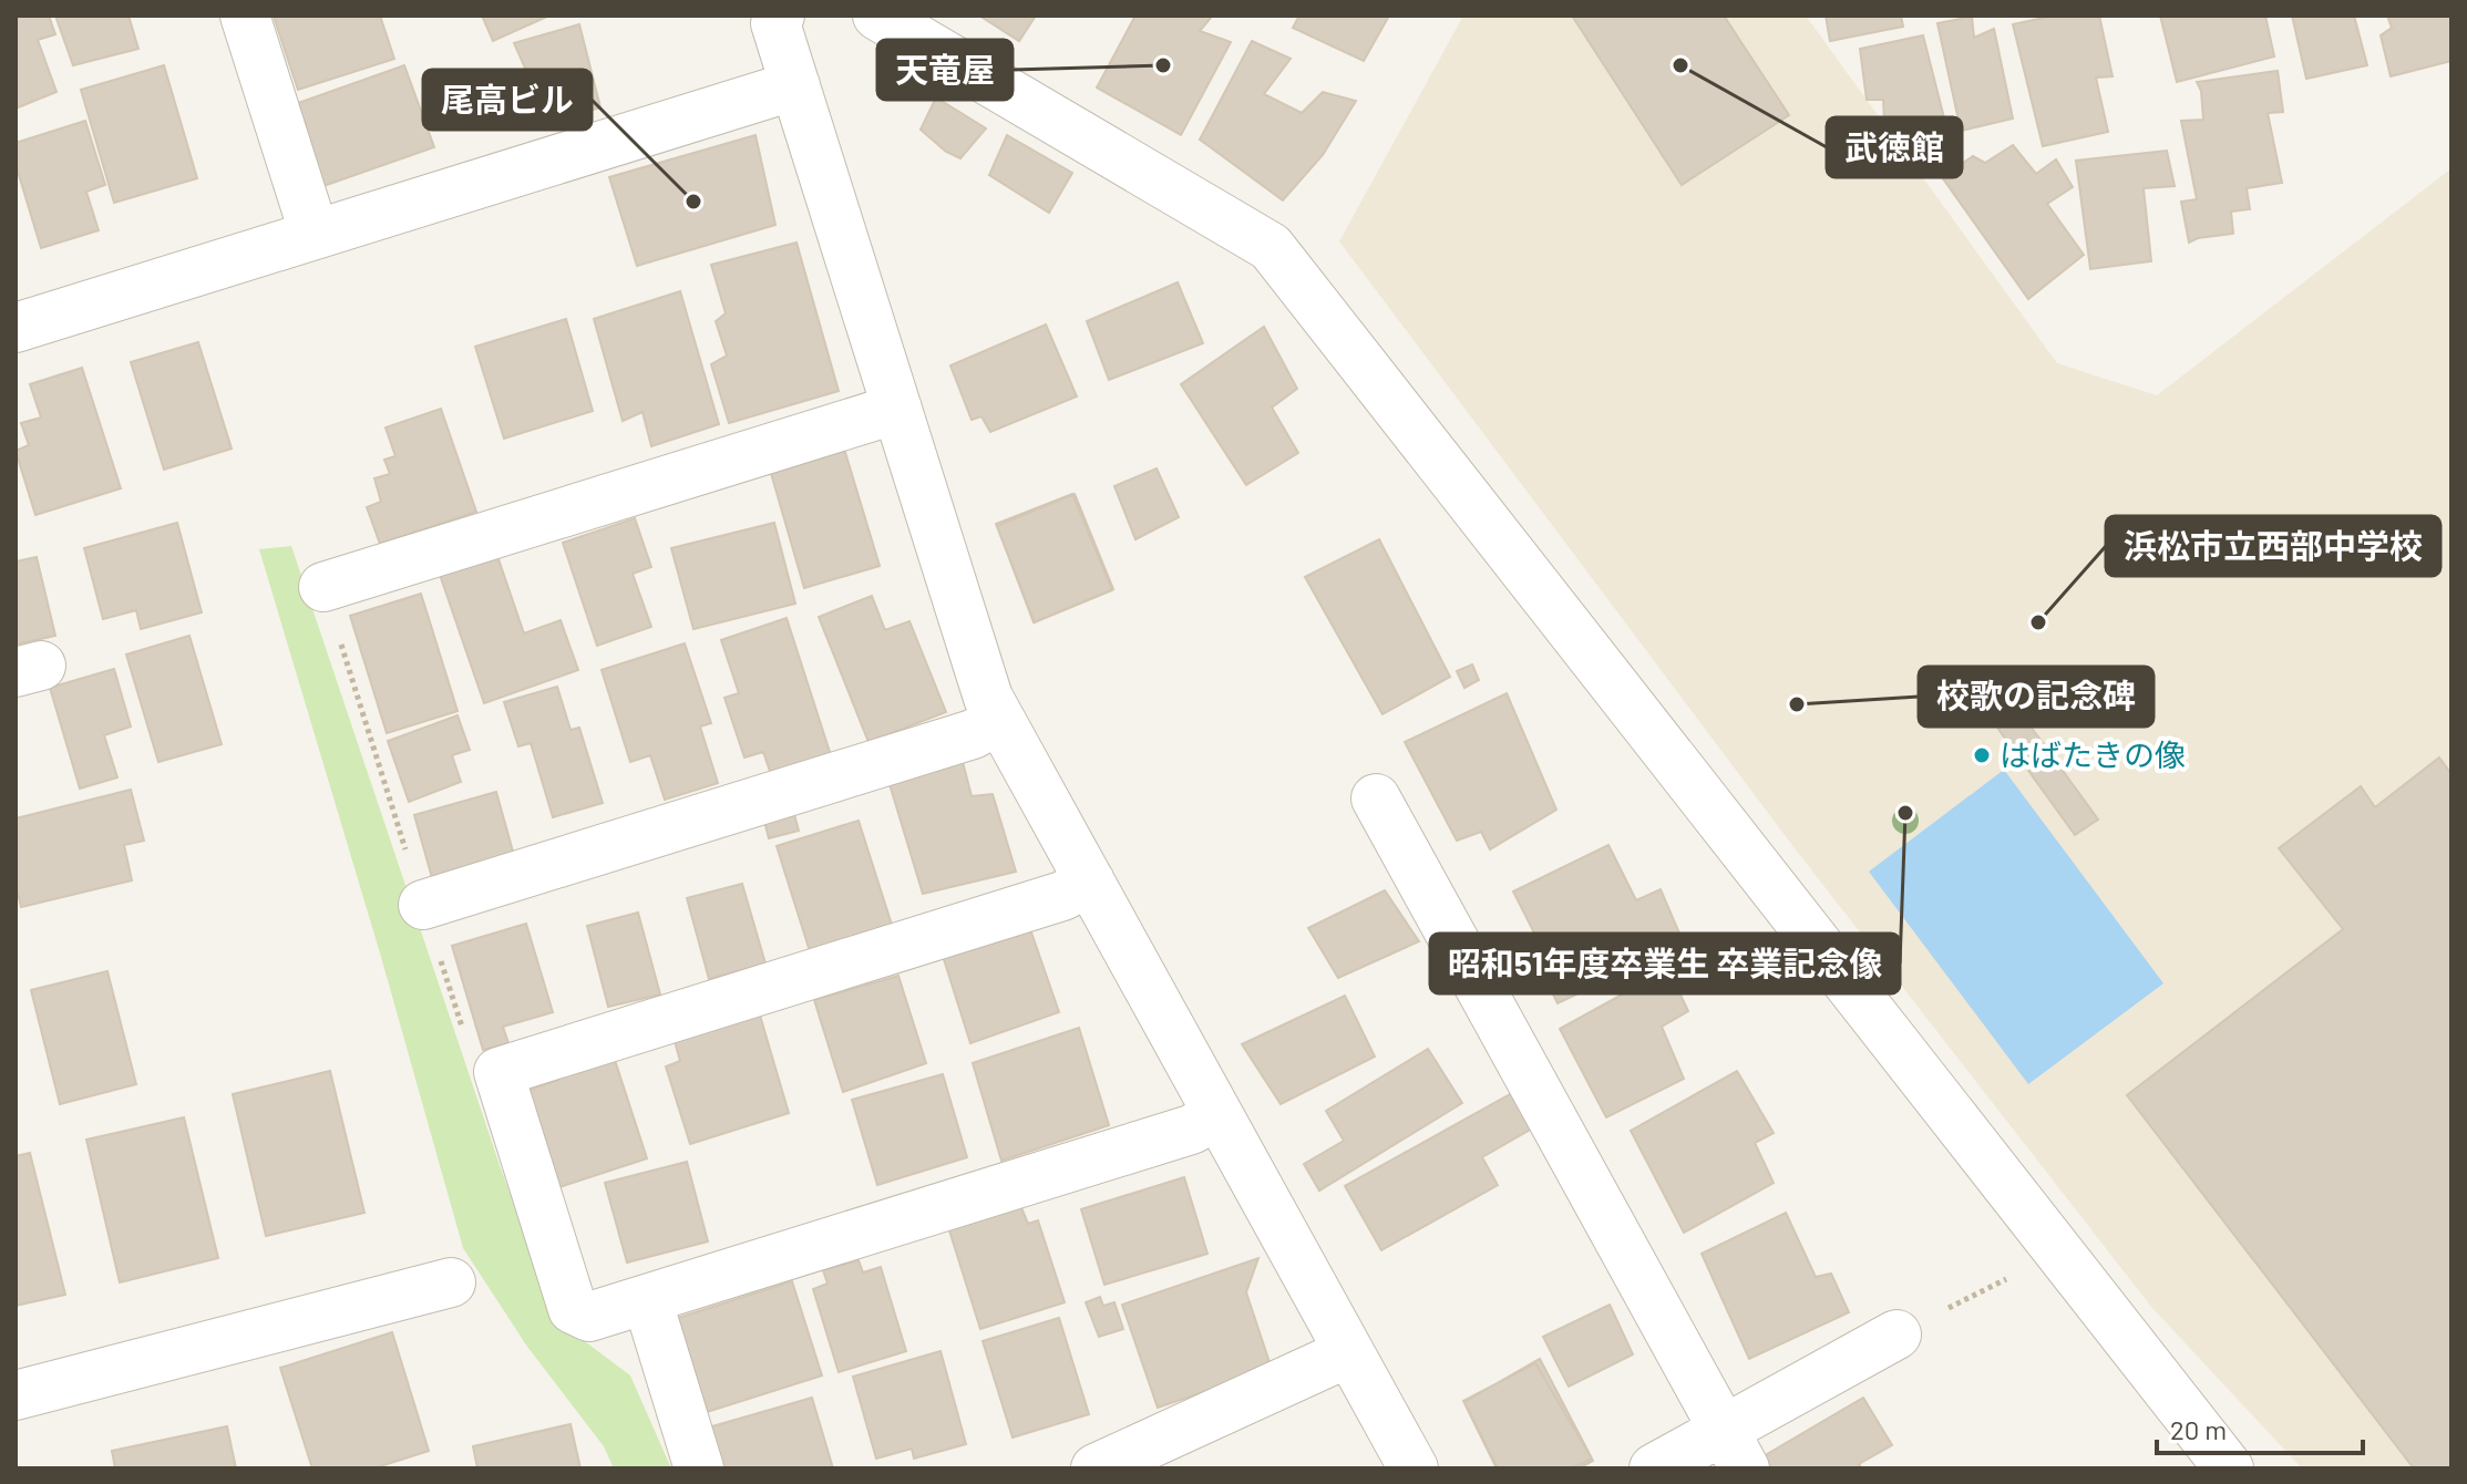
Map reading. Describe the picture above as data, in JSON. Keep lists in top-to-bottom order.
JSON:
{
  "places": [
    "天竜屋",
    "武徳館",
    "尾高ビル",
    "浜松市立西部中学校",
    "校歌の記念碑",
    "はばたきの像",
    "昭和51年度卒業生 卒業記念像"
  ],
  "scale_bar": "20 m"
}
